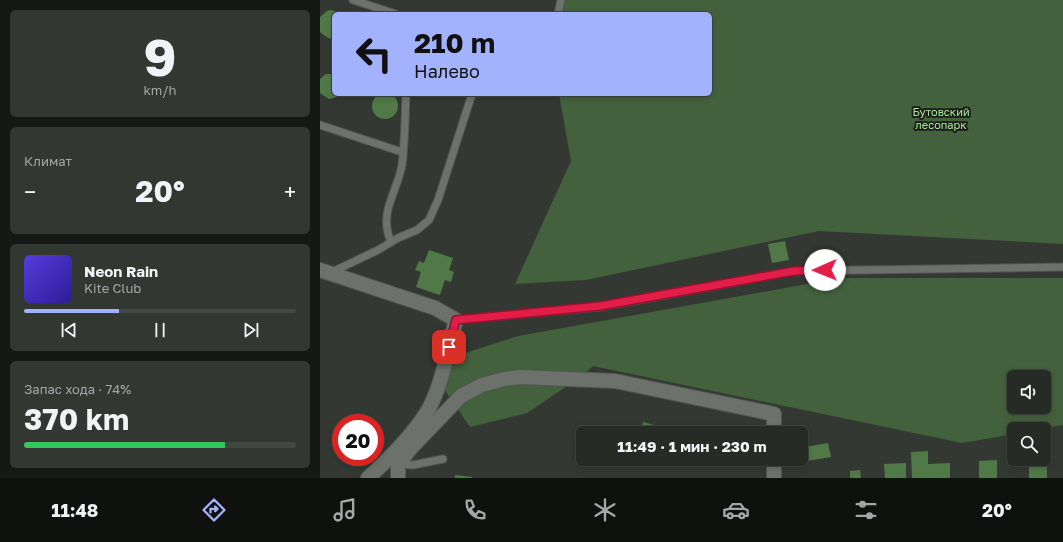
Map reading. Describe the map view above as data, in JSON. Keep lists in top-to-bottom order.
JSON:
{
  "parks": ["Бутовский лесопарк"],
  "page": {
    "tile": [
      ["9", "km/h"],
      "Климат",
      ["Запас хода · 74%", "370 km"]
    ],
    "turn": ["210 m", "Налево"],
    "heat": ["−", "20°", "+"],
    "song": ["Neon Rain", "Kite Club"],
    "limit": "20",
    "trip": "11:49 · 1 мин · 230 m",
    "tabs": ["11:48", "20°"]
  }
}
